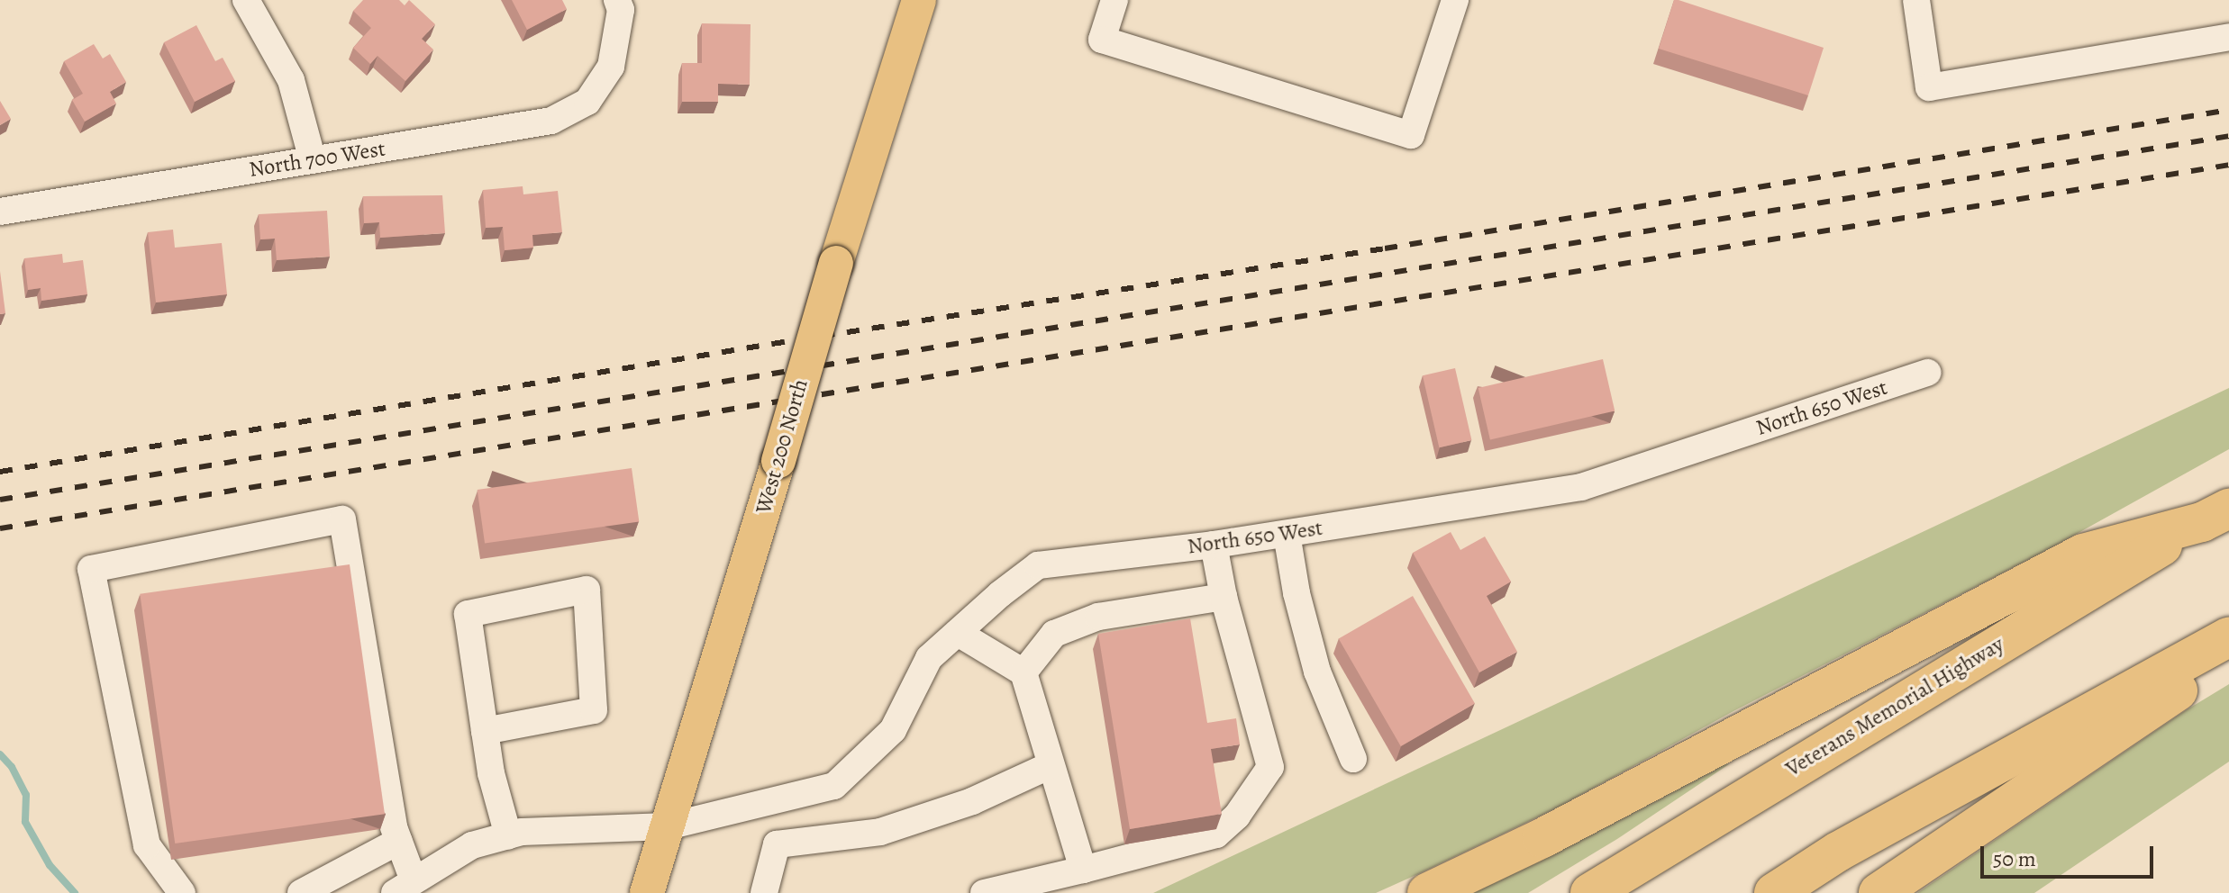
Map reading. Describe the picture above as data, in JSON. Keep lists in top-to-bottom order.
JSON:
{
  "streets": {
    "highway": ["Veterans Memorial Highway"],
    "main road": ["West 200 North"],
    "street": ["North 700 West", "North 650 West"]
  },
  "crossings": [
    ["North 650 West", "West 200 North"]
  ],
  "scale_bar": "50 m"
}
